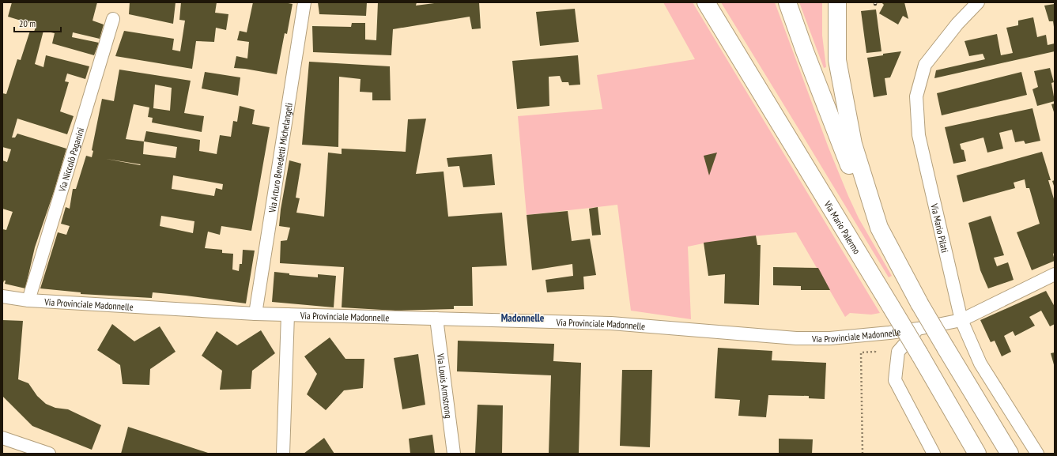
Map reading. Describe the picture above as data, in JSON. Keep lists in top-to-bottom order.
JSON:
{
  "streets": {
    "street": [
      "Via Arturo Benedetti Michelangeli",
      "Via Niccolò Paganini",
      "Via Mario Palermo",
      "Via Mario Pilati",
      "Via Provinciale Madonnelle",
      "Via Louis Armstrong"
    ]
  },
  "crossings": [
    ["Via Arturo Benedetti Michelangeli", "Via Provinciale Madonnelle"],
    ["Via Niccolò Paganini", "Via Provinciale Madonnelle"],
    ["Via Mario Pilati", "Via Provinciale Madonnelle"],
    ["Via Provinciale Madonnelle", "Via Louis Armstrong"]
  ],
  "districts": ["Madonnelle"],
  "scale_bar": "20 m"
}
